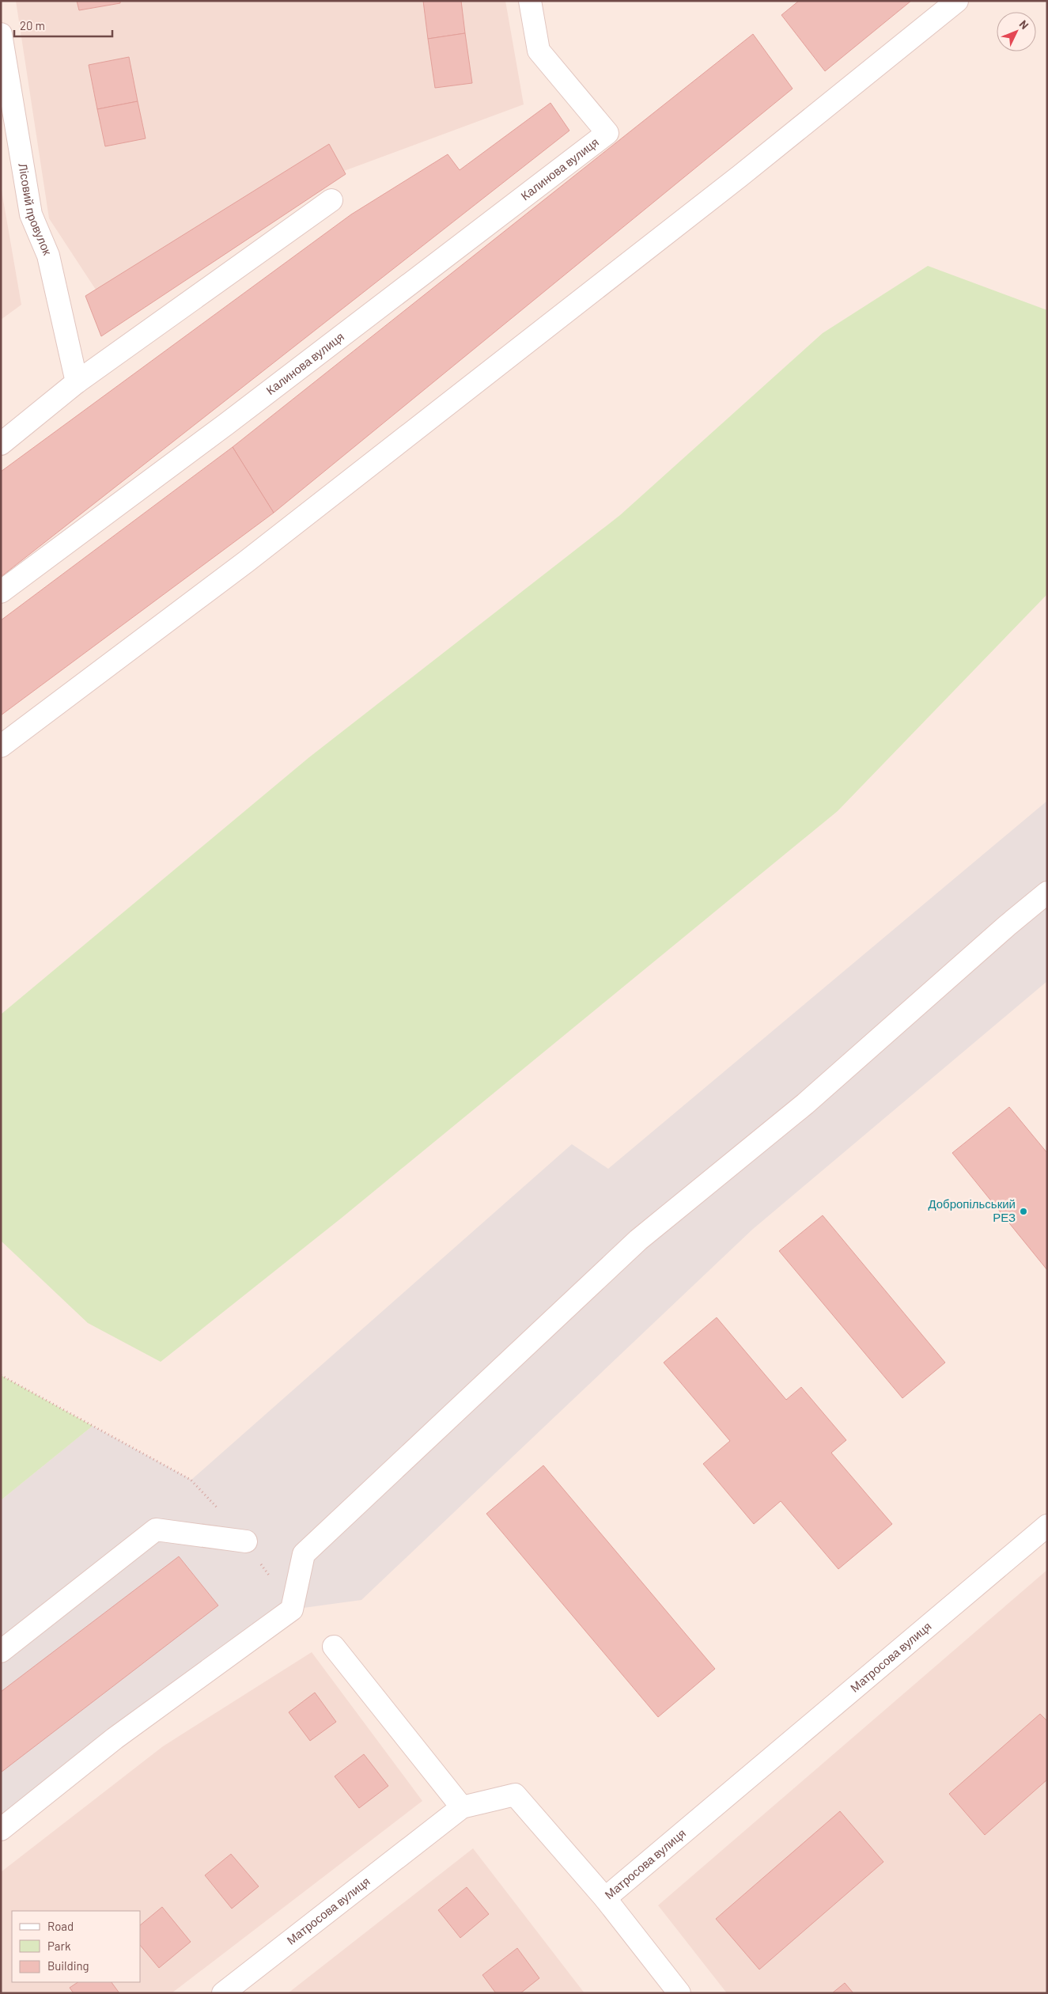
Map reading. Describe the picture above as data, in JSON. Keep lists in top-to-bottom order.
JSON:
{
  "streets": {
    "street": ["Калинова вулиця", "Лісовий провулок", "Матросова вулиця"]
  },
  "places": ["Добропільський РЕЗ"],
  "legend": ["Road", "Park", "Building"],
  "scale_bar": "20 m",
  "north": "top right"
}
